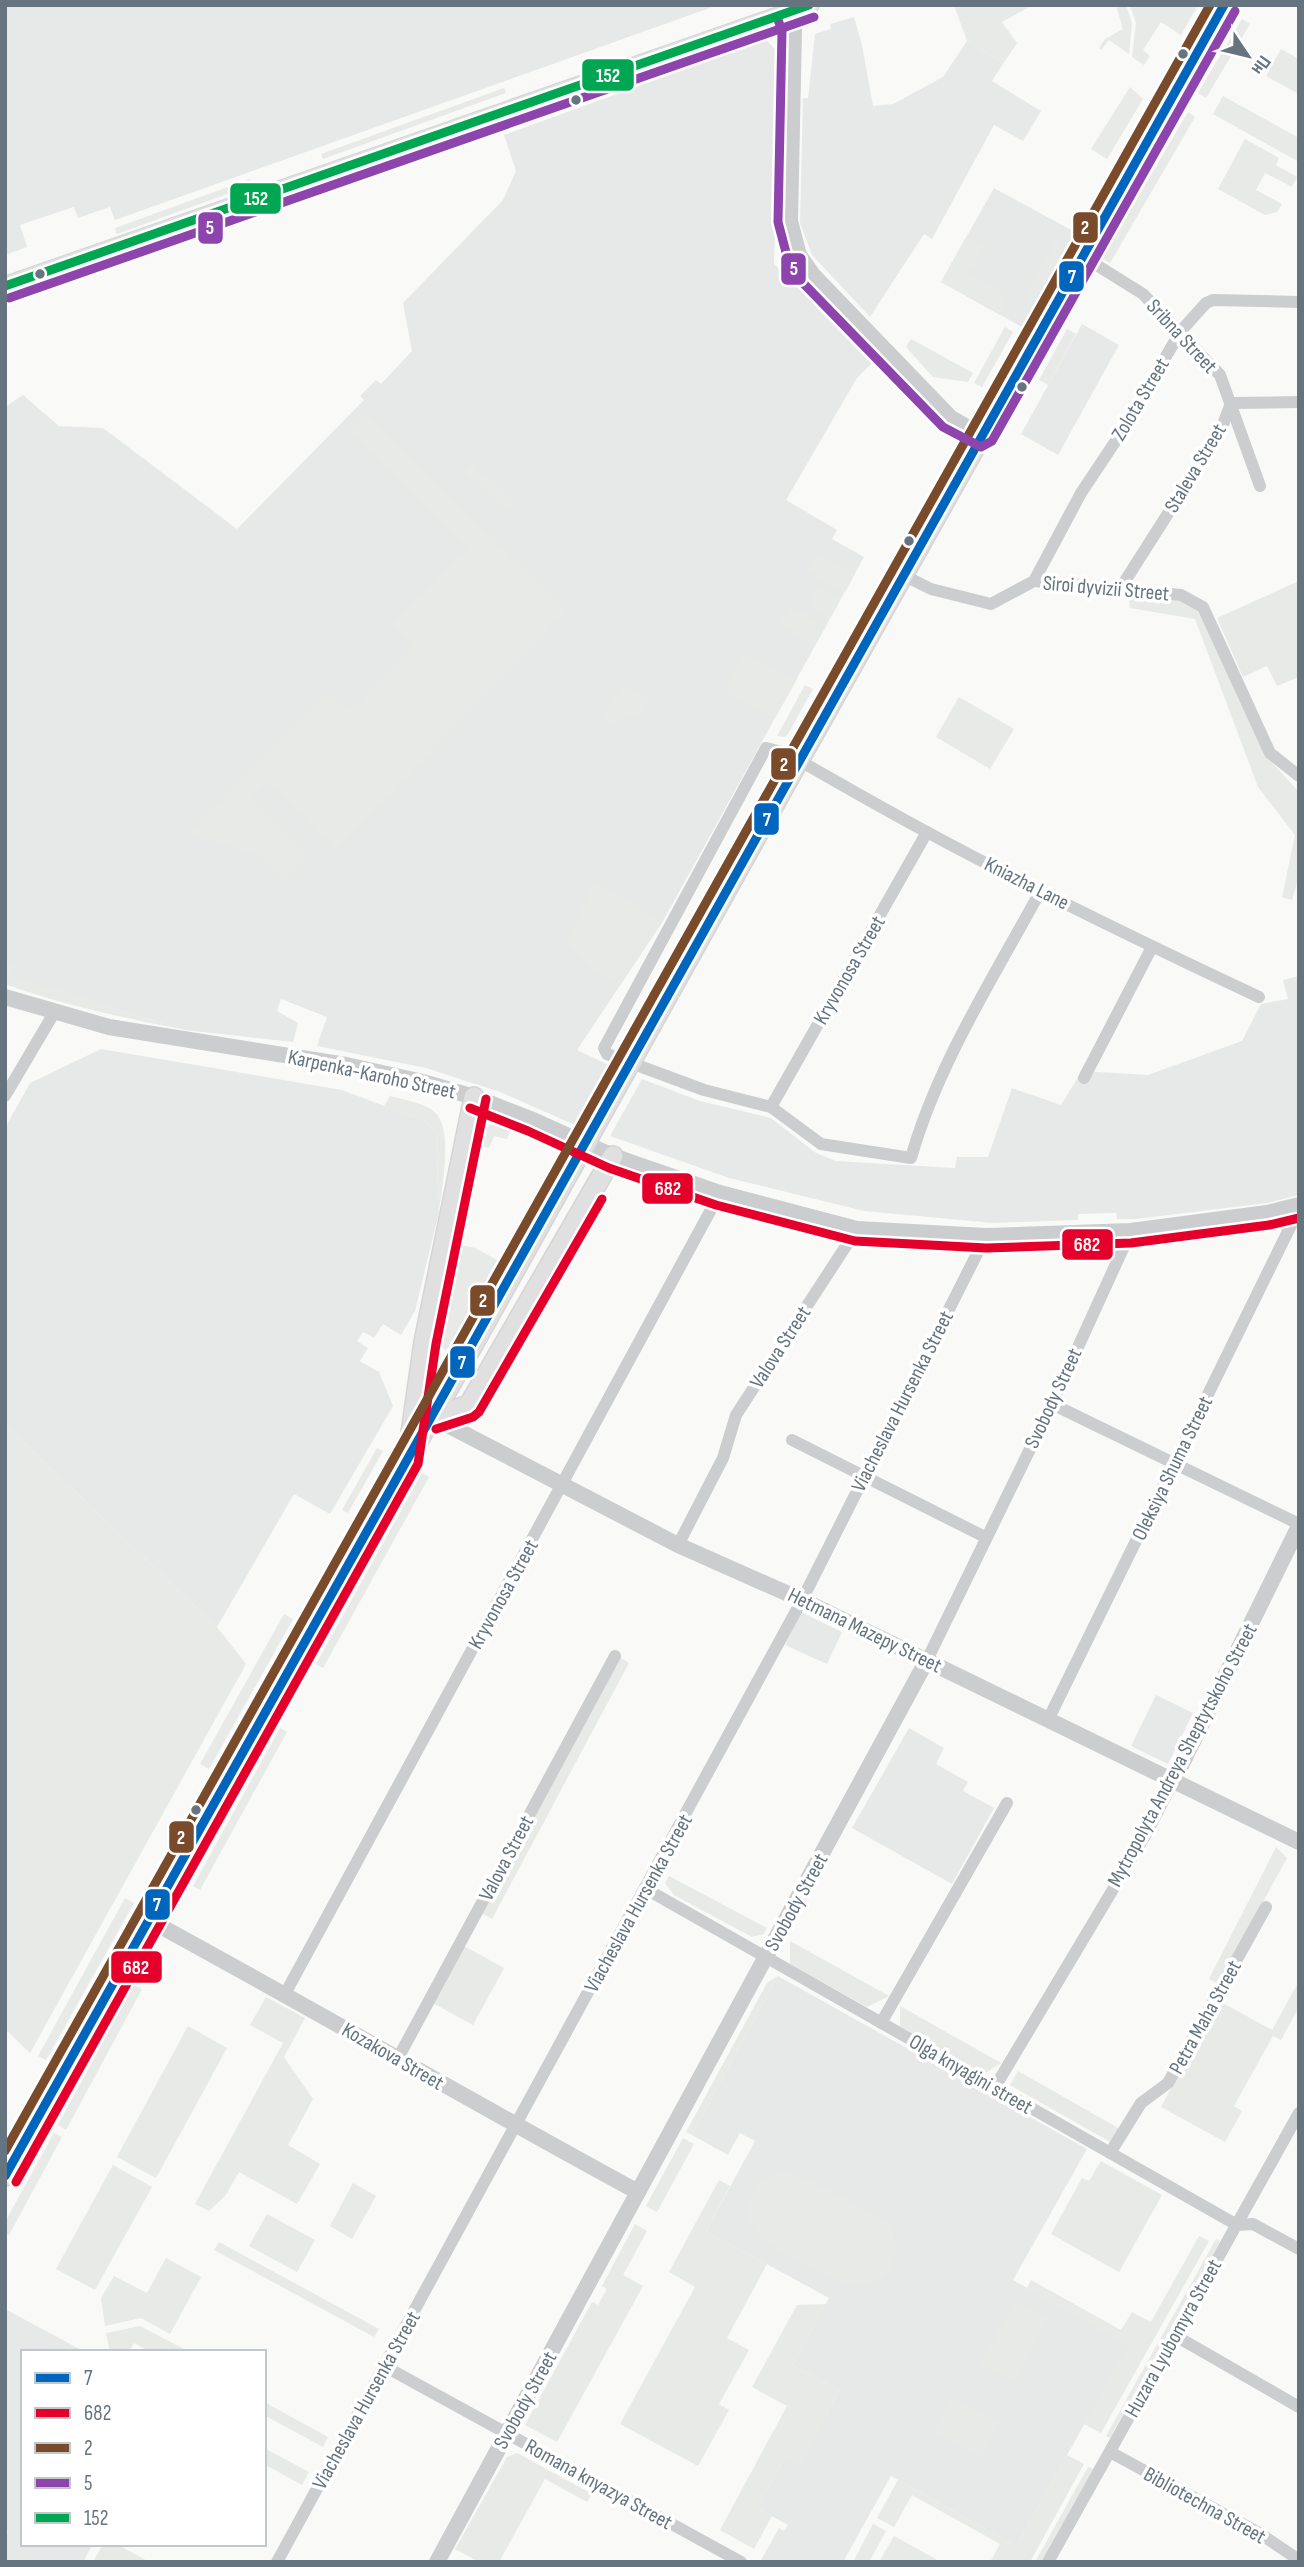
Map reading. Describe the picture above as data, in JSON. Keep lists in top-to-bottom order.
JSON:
{
  "streets": {
    "street": [
      "Sribna Street",
      "Zolota Street",
      "Staleva Street",
      "Siroi dyvizii Street",
      "Kniazha Lane",
      "Kryvonosa Street",
      "Karpenka-Karoho Street",
      "Valova Street",
      "Svobody Street",
      "Viacheslava Hursenka Street",
      "Oleksiya Shuma Street",
      "Hetmana Mazepy Street",
      "Mytropolyta Andreya Sheptytskoho Street",
      "Petra Maha Street",
      "Kozakova Street",
      "Olga knyagini street",
      "Huzara Lyubomyra Street",
      "Romana knyazya Street",
      "Bibliotechna Street"
    ]
  },
  "crossings": [
    ["Sribna Street", "Zolota Street"],
    ["Sribna Street", "Staleva Street"],
    ["Zolota Street", "Siroi dyvizii Street"],
    ["Staleva Street", "Siroi dyvizii Street"],
    ["Kniazha Lane", "Kryvonosa Street"],
    ["Kryvonosa Street", "Karpenka-Karoho Street"],
    ["Kryvonosa Street", "Hetmana Mazepy Street"],
    ["Kryvonosa Street", "Kozakova Street"],
    ["Karpenka-Karoho Street", "Valova Street"],
    ["Karpenka-Karoho Street", "Svobody Street"],
    ["Karpenka-Karoho Street", "Viacheslava Hursenka Street"],
    ["Karpenka-Karoho Street", "Oleksiya Shuma Street"],
    ["Valova Street", "Hetmana Mazepy Street"],
    ["Valova Street", "Kozakova Street"],
    ["Svobody Street", "Hetmana Mazepy Street"],
    ["Svobody Street", "Kozakova Street"],
    ["Svobody Street", "Olga knyagini street"],
    ["Svobody Street", "Romana knyazya Street"],
    ["Viacheslava Hursenka Street", "Hetmana Mazepy Street"],
    ["Viacheslava Hursenka Street", "Kozakova Street"],
    ["Viacheslava Hursenka Street", "Olga knyagini street"],
    ["Viacheslava Hursenka Street", "Romana knyazya Street"],
    ["Oleksiya Shuma Street", "Hetmana Mazepy Street"],
    ["Hetmana Mazepy Street", "Mytropolyta Andreya Sheptytskoho Street"],
    ["Mytropolyta Andreya Sheptytskoho Street", "Olga knyagini street"],
    ["Petra Maha Street", "Olga knyagini street"],
    ["Olga knyagini street", "Huzara Lyubomyra Street"],
    ["Huzara Lyubomyra Street", "Bibliotechna Street"]
  ],
  "lines": [
    "transit line 7",
    "transit line 2",
    "transit line 152",
    "transit line 5",
    "transit line 682"
  ],
  "legend": [
    "7",
    "682",
    "2",
    "5",
    "152"
  ],
  "north": "bottom right"
}
